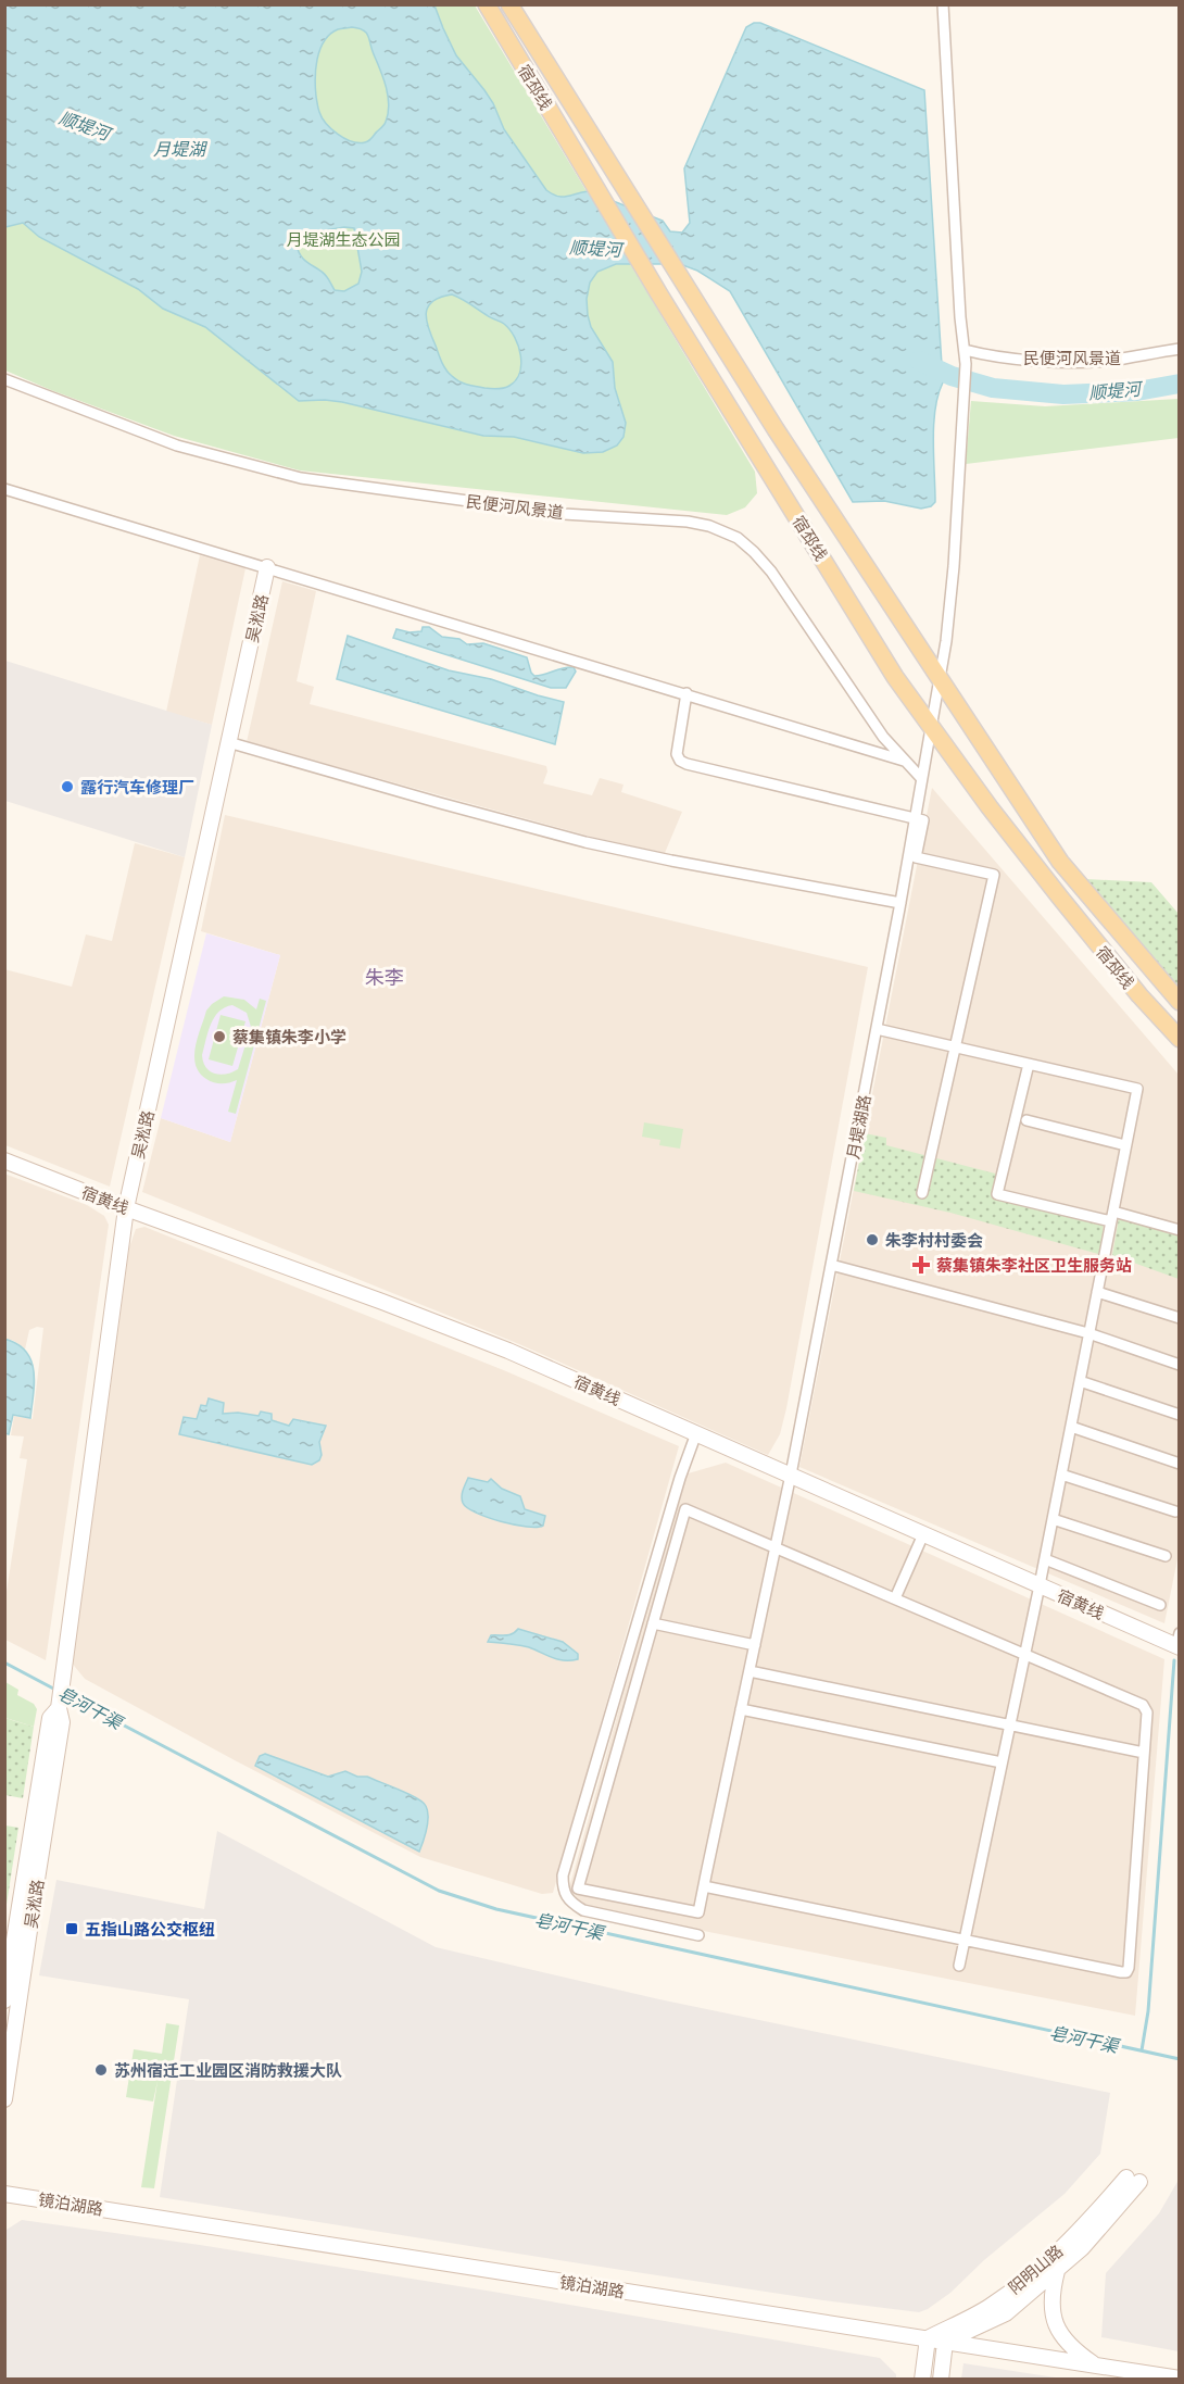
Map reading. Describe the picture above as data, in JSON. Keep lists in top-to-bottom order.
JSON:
{
  "streets": {
    "main road": [
      "宿邳线",
      "吴淞路",
      "宿黄线",
      "镜泊湖路",
      "阳明山路"
    ],
    "street": ["民便河风景道", "月堤湖路"]
  },
  "crossings": [
    ["宿邳线", "月堤湖路"],
    ["民便河风景道", "月堤湖路"],
    ["吴淞路", "宿黄线"],
    ["月堤湖路", "宿黄线"],
    ["镜泊湖路", "阳明山路"]
  ],
  "districts": ["朱李"],
  "water": ["顺堤河", "月堤湖", "皂河干渠"],
  "parks": ["月堤湖生态公园"],
  "places": {
    "other": [
      "露行汽车修理厂",
      "蔡集镇朱李小学",
      "朱李村村委会",
      "苏州宿迁工业园区消防救援大队"
    ],
    "health": ["蔡集镇朱李社区卫生服务站"],
    "transit": ["五指山路公交枢纽"]
  }
}
